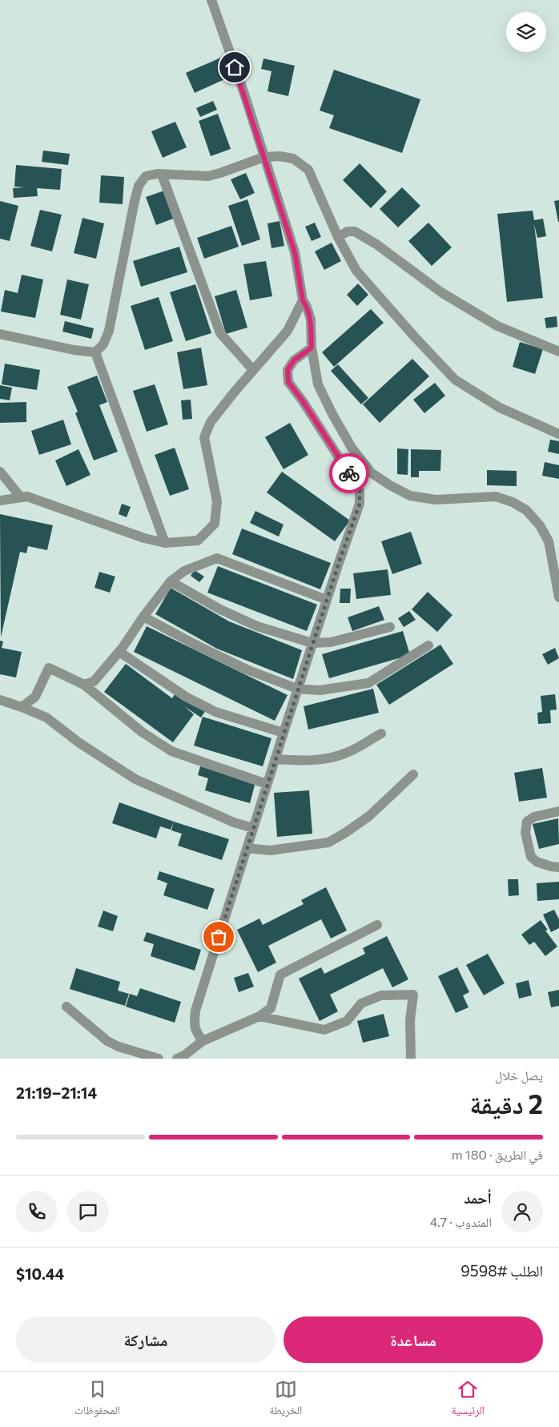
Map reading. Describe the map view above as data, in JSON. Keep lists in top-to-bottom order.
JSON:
{
  "page": {
    "heading": ["2 دقيقة", "يصل خلال", "21:14–21:19"],
    "panel": [
      "أحمد",
      "المندوب · 4.7",
      "الطلب #9598",
      "$10.44"
    ],
    "bar": "في الطريق · 180 m",
    "buttons": ["مساعدة", "مشاركة"],
    "tabs": ["الرئيسية", "الخريطة", "المحفوظات"]
  }
}
